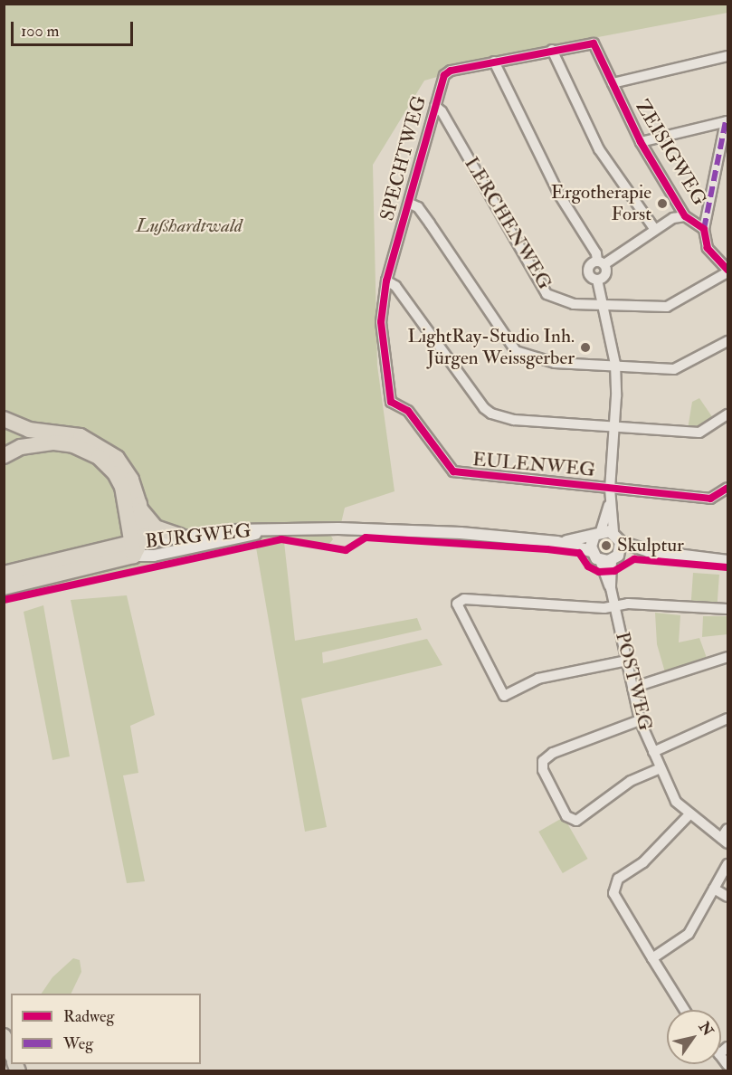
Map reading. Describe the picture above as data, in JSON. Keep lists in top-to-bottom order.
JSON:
{
  "streets": {
    "street": [
      "ZEISIGWEG",
      "SPECHTWEG",
      "LERCHENWEG",
      "EULENWEG",
      "BURGWEG",
      "POSTWEG"
    ]
  },
  "crossings": [
    ["ZEISIGWEG", "SPECHTWEG"],
    ["ZEISIGWEG", "LERCHENWEG"],
    ["SPECHTWEG", "LERCHENWEG"],
    ["SPECHTWEG", "EULENWEG"]
  ],
  "parks": ["Lußhardtwald"],
  "places": ["Ergotherapie Forst", "LightRay-Studio Inh. Jürgen Weissgerber", "Skulptur"],
  "legend": ["Radweg", "Weg"],
  "scale_bar": "100 m",
  "north": "top right"
}
